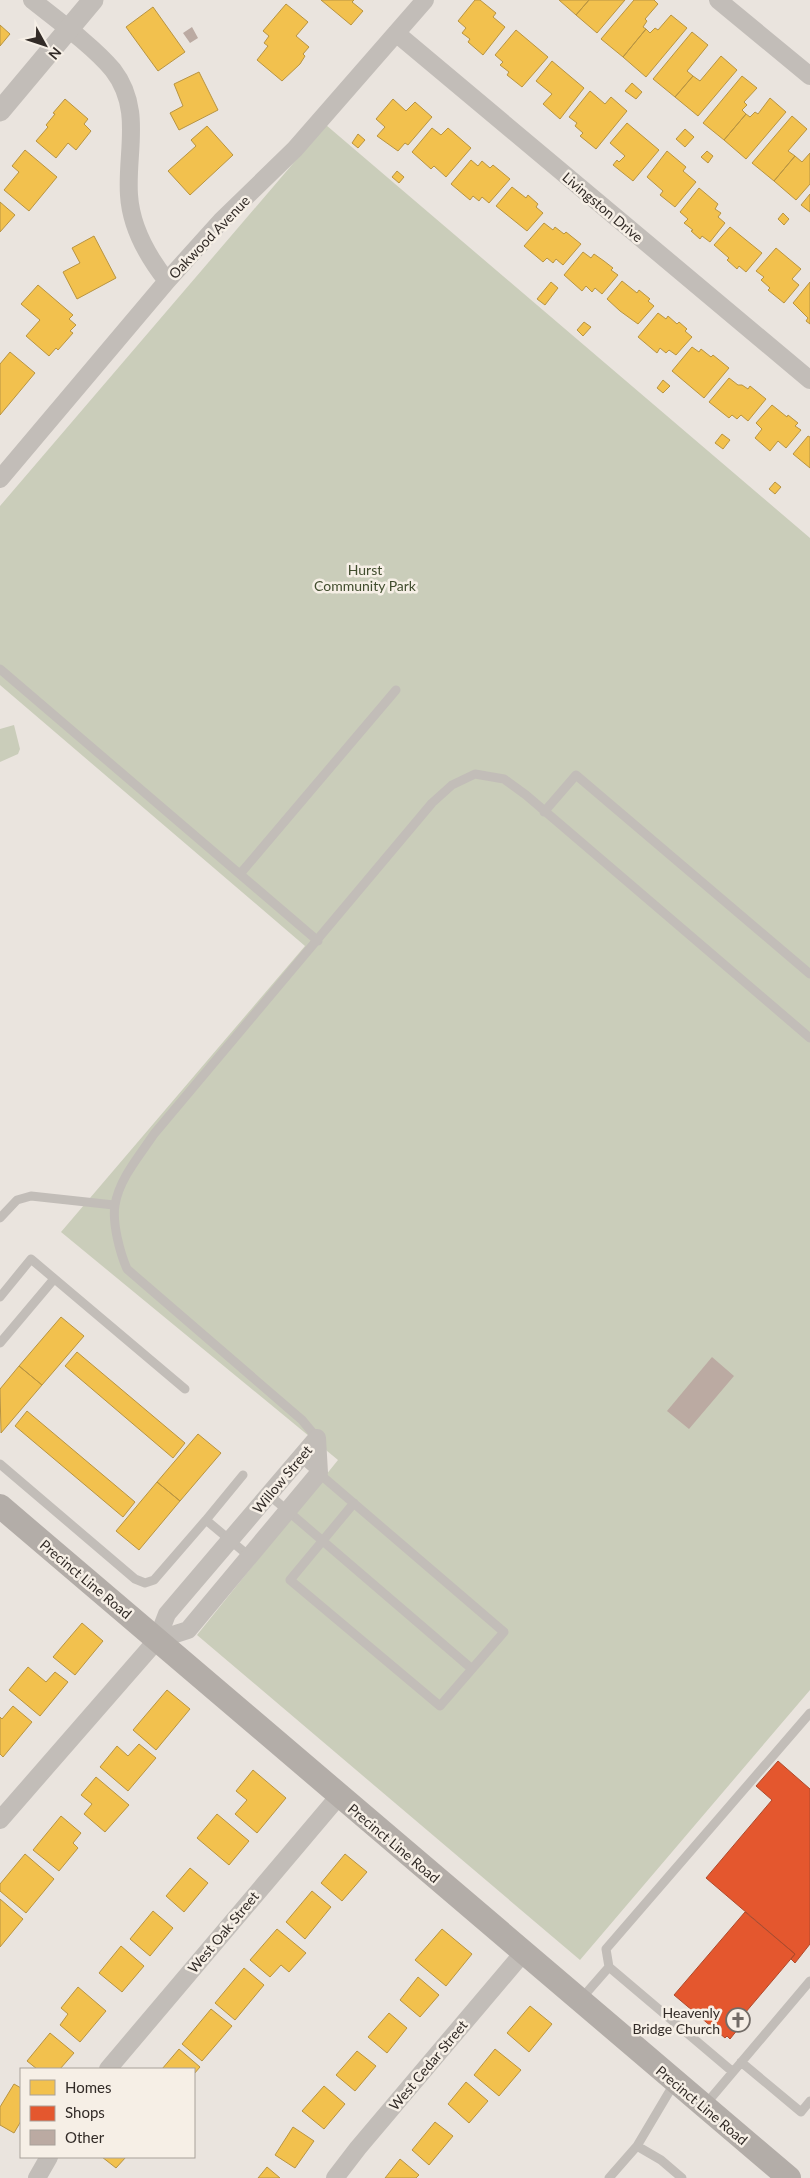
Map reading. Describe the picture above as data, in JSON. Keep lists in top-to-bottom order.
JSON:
{
  "streets": {
    "main road": ["Precinct Line Road"],
    "street": [
      "Livingston Drive",
      "Oakwood Avenue",
      "Willow Street",
      "West Oak Street",
      "West Cedar Street"
    ]
  },
  "crossings": [
    ["Livingston Drive", "Oakwood Avenue"],
    ["Willow Street", "Precinct Line Road"],
    ["Precinct Line Road", "West Oak Street"],
    ["Precinct Line Road", "West Cedar Street"]
  ],
  "parks": ["Hurst Community Park"],
  "places": {
    "church": ["Heavenly Bridge Church"]
  },
  "legend": ["Homes", "Shops", "Other"],
  "north": "bottom right"
}
